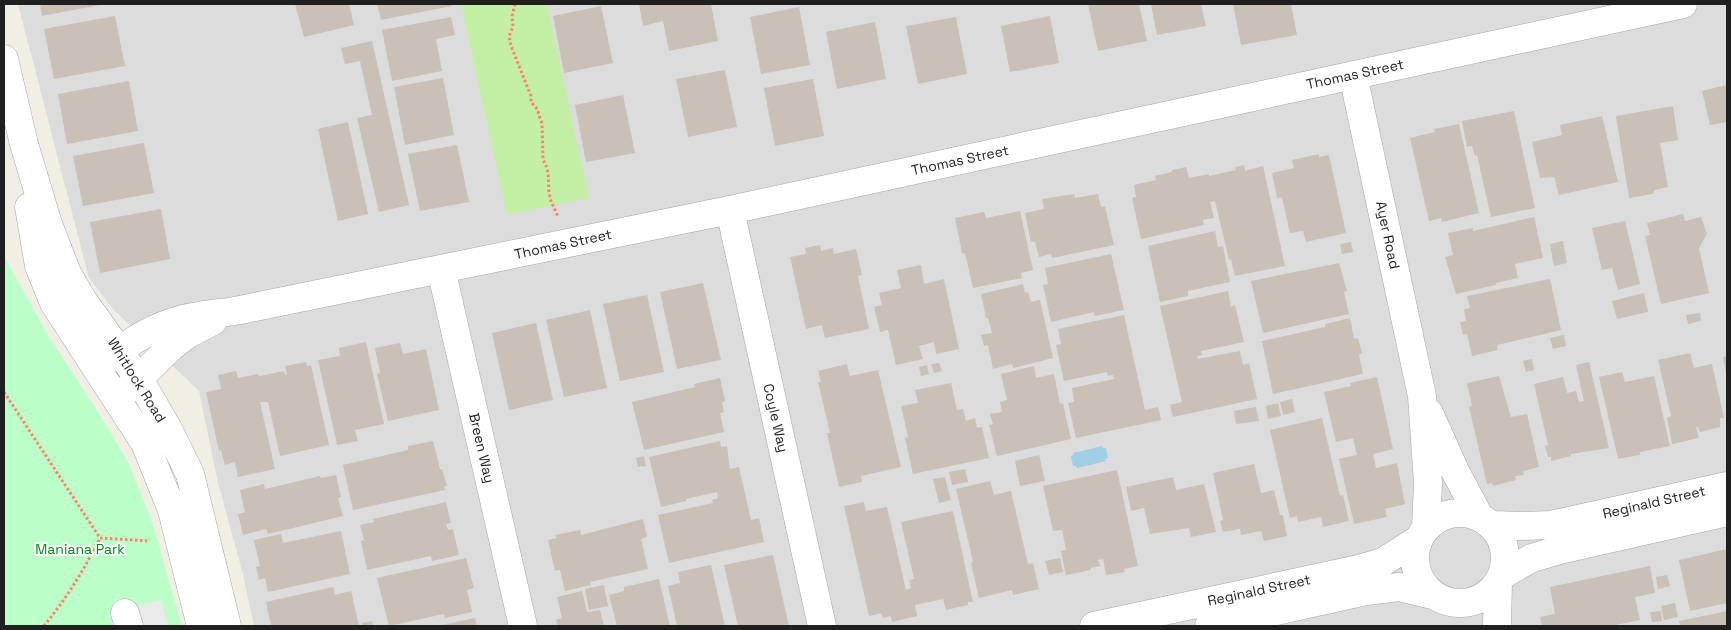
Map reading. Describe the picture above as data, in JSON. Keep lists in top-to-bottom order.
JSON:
{
  "streets": {
    "street": [
      "Thomas Street",
      "Ayer Road",
      "Whitlock Road",
      "Coyle Way",
      "Breen Way",
      "Reginald Street"
    ]
  },
  "crossings": [
    ["Thomas Street", "Ayer Road"],
    ["Thomas Street", "Whitlock Road"],
    ["Thomas Street", "Coyle Way"],
    ["Thomas Street", "Breen Way"],
    ["Ayer Road", "Reginald Street"]
  ],
  "parks": ["Maniana Park"]
}
